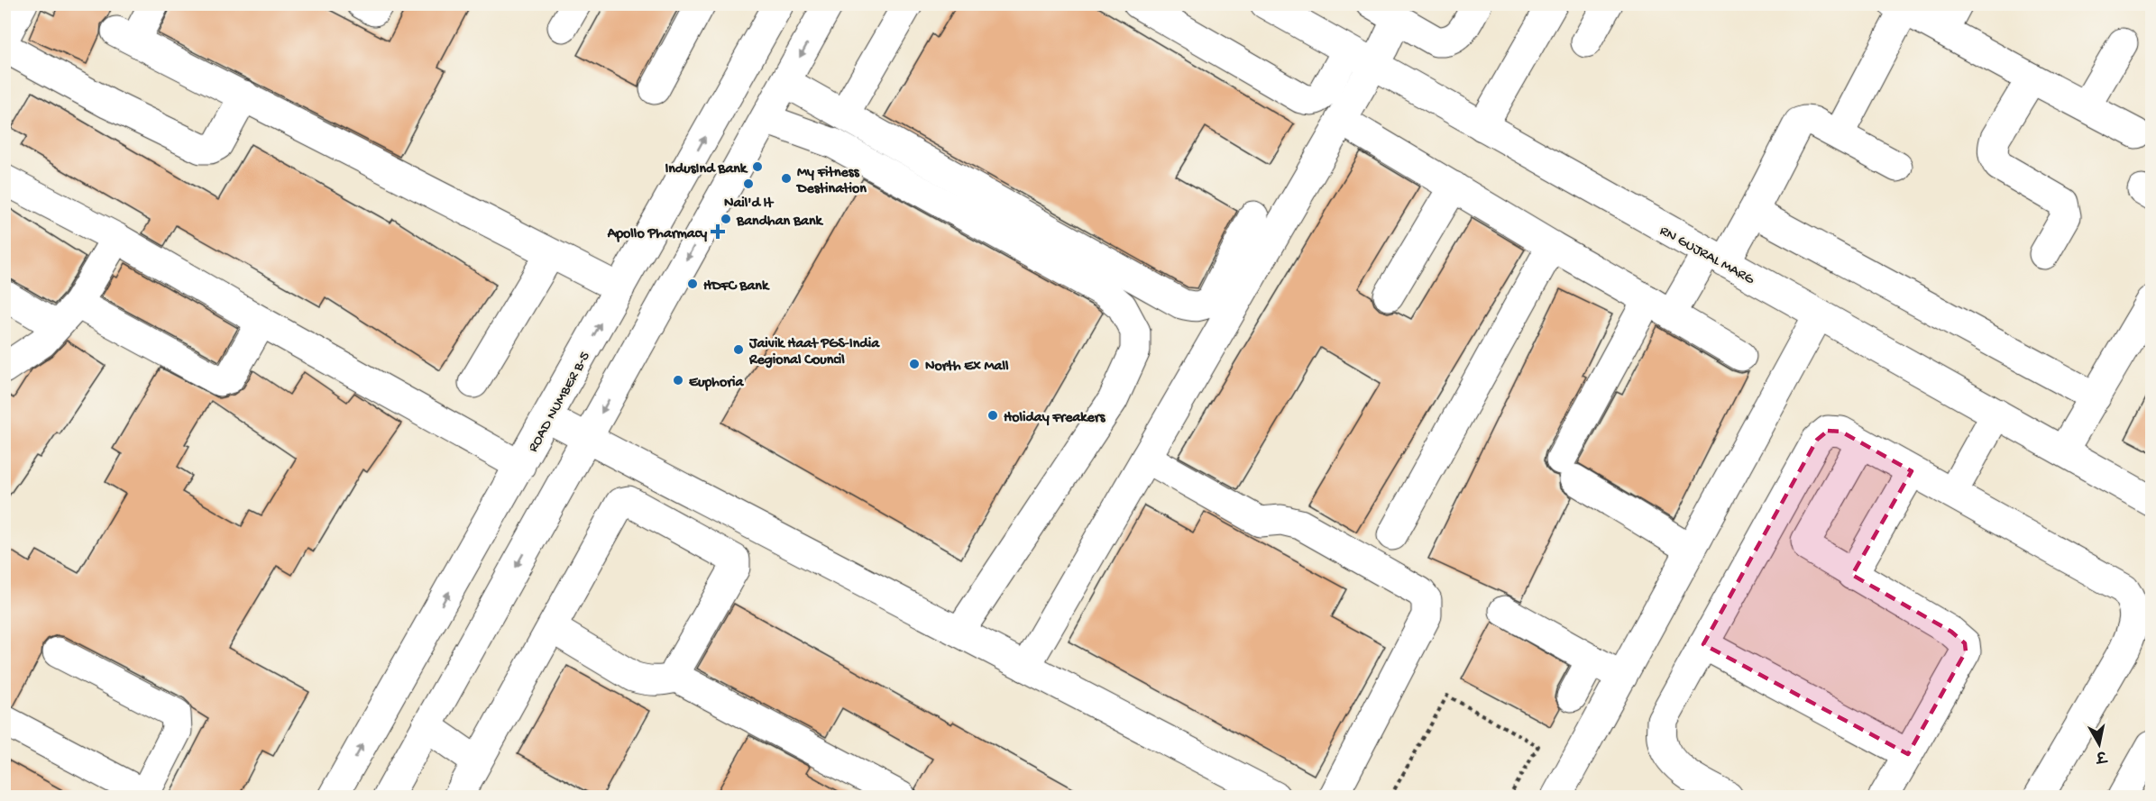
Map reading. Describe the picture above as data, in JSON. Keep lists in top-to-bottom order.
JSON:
{
  "streets": {
    "street": ["RN GUJRAL MARG", "ROAD NUMBER B-5"]
  },
  "places": {
    "other": [
      "IndusInd Bank",
      "My Fitness Destination",
      "Nail'd It",
      "Bandhan Bank",
      "HDFC Bank",
      "Jaivik Haat PGS-India Regional Council",
      "North Ex Mall",
      "Euphoria",
      "Holiday Freakers"
    ],
    "health": ["Apollo Pharmacy"]
  },
  "north": "bottom"
}
